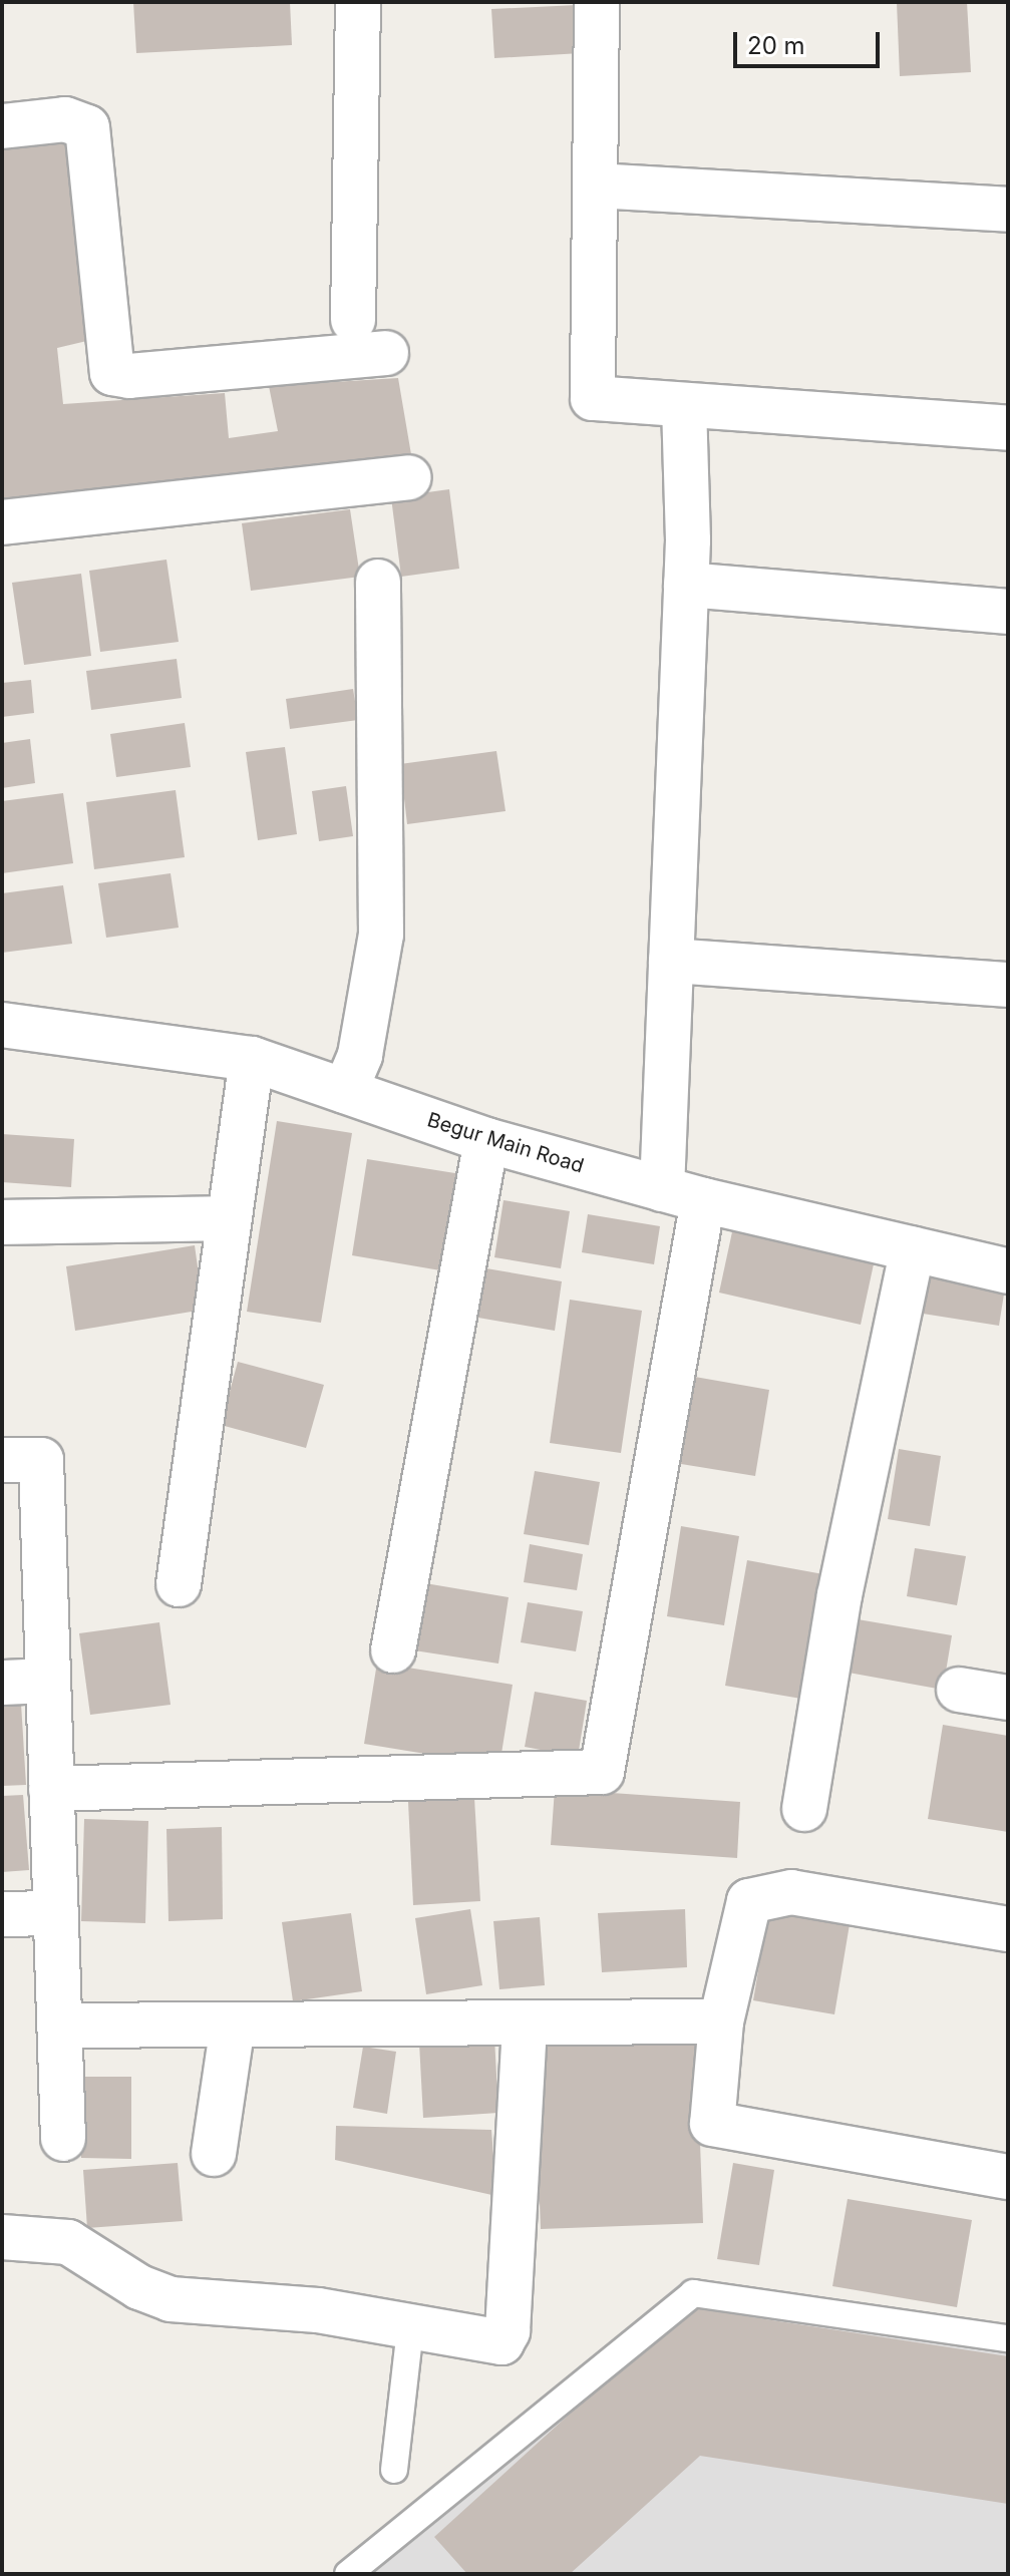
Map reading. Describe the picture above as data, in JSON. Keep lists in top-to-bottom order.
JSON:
{
  "streets": {
    "street": ["Begur Main Road"]
  },
  "scale_bar": "20 m"
}
